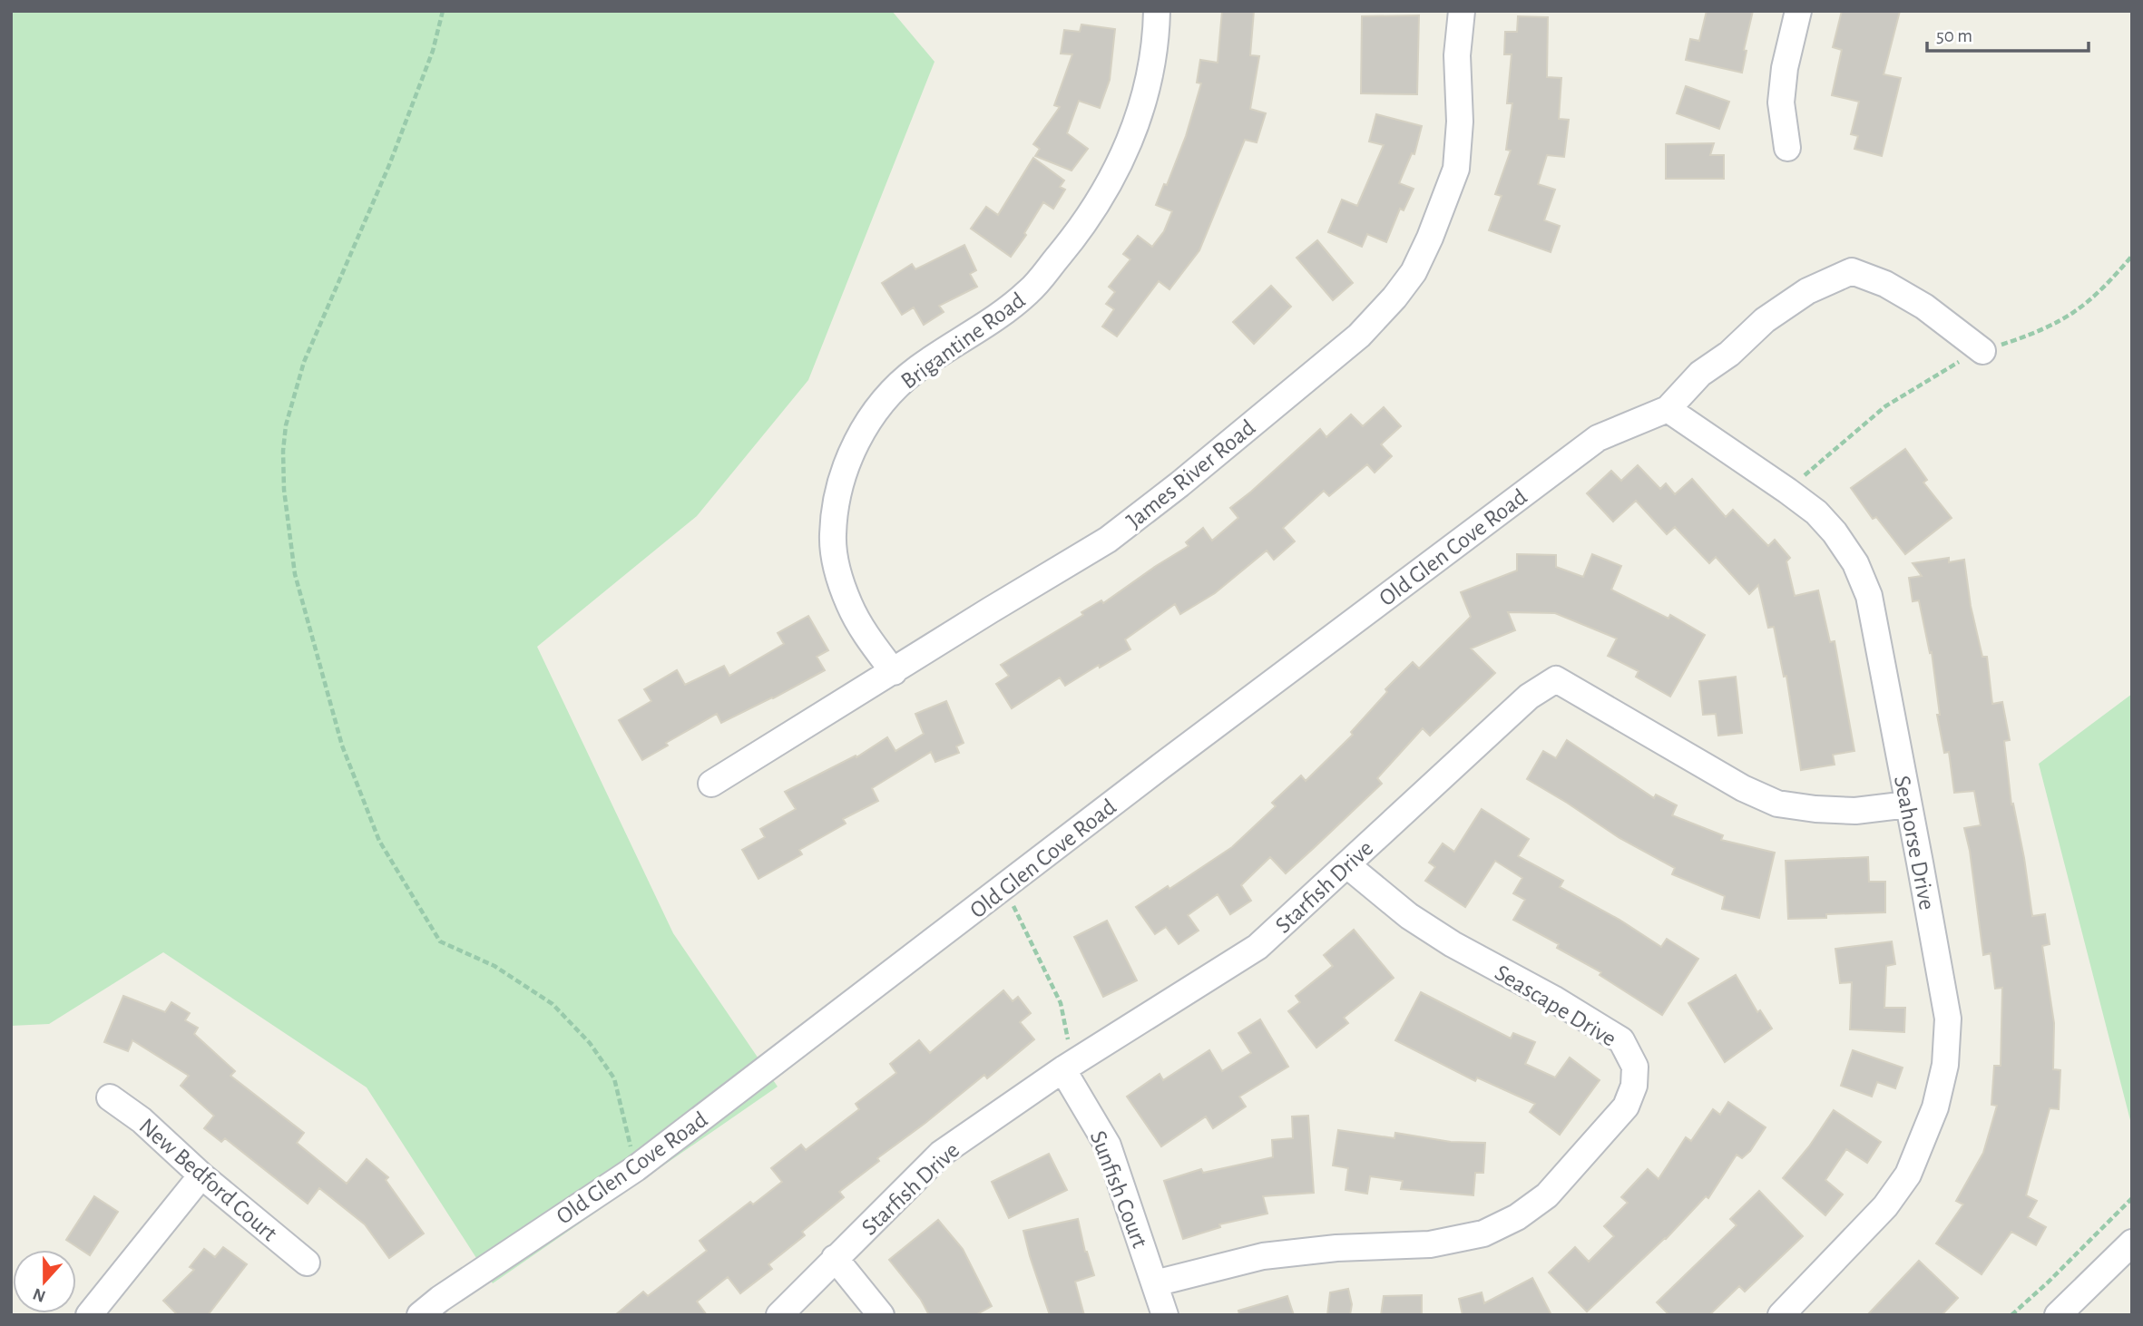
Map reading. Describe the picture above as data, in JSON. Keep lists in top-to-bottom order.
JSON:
{
  "streets": {
    "street": [
      "Brigantine Road",
      "James River Road",
      "Old Glen Cove Road",
      "Seahorse Drive",
      "Starfish Drive",
      "Seascape Drive",
      "New Bedford Court",
      "Sunfish Court"
    ]
  },
  "crossings": [
    ["Brigantine Road", "James River Road"],
    ["Old Glen Cove Road", "Seahorse Drive"],
    ["Seahorse Drive", "Starfish Drive"],
    ["Starfish Drive", "Seascape Drive"],
    ["Starfish Drive", "Sunfish Court"],
    ["Seascape Drive", "Sunfish Court"]
  ],
  "scale_bar": "50 m",
  "north": "bottom"
}
